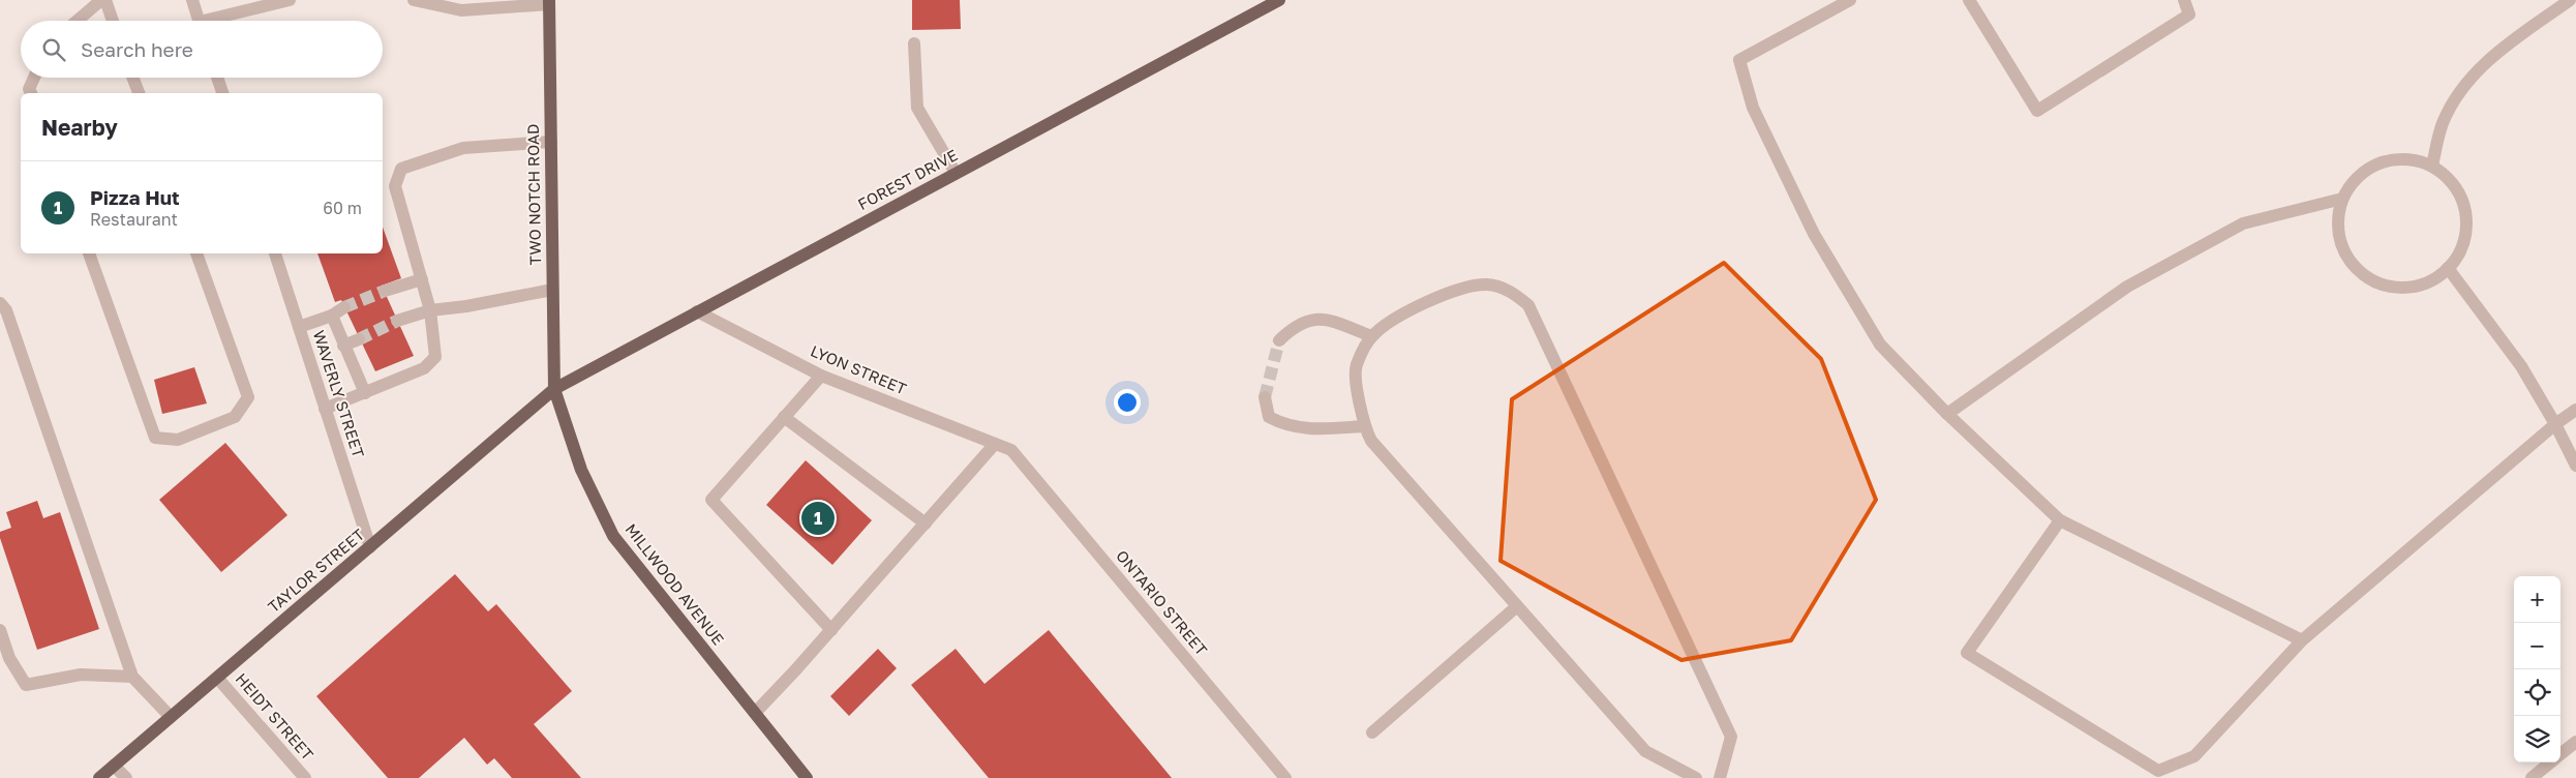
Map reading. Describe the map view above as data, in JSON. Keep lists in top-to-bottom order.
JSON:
{
  "streets": {
    "main road": [
      "FOREST DRIVE",
      "TWO NOTCH ROAD",
      "TAYLOR STREET",
      "MILLWOOD AVENUE"
    ],
    "street": [
      "LYON STREET",
      "WAVERLY STREET",
      "ONTARIO STREET",
      "HEIDT STREET"
    ]
  },
  "crossings": [
    ["FOREST DRIVE", "TWO NOTCH ROAD"],
    ["FOREST DRIVE", "LYON STREET"],
    ["FOREST DRIVE", "TAYLOR STREET"],
    ["FOREST DRIVE", "MILLWOOD AVENUE"],
    ["TWO NOTCH ROAD", "TAYLOR STREET"],
    ["TWO NOTCH ROAD", "MILLWOOD AVENUE"],
    ["LYON STREET", "ONTARIO STREET"],
    ["WAVERLY STREET", "TAYLOR STREET"],
    ["TAYLOR STREET", "MILLWOOD AVENUE"],
    ["TAYLOR STREET", "HEIDT STREET"]
  ],
  "page": {
    "search": "Search here",
    "heading": "Nearby",
    "list": [
      {
        "mark": "1",
        "name": "Pizza Hut",
        "note": "Restaurant",
        "value": "60 m"
      }
    ],
    "pins": "1",
    "map_buttons": ["+", "−"]
  }
}
